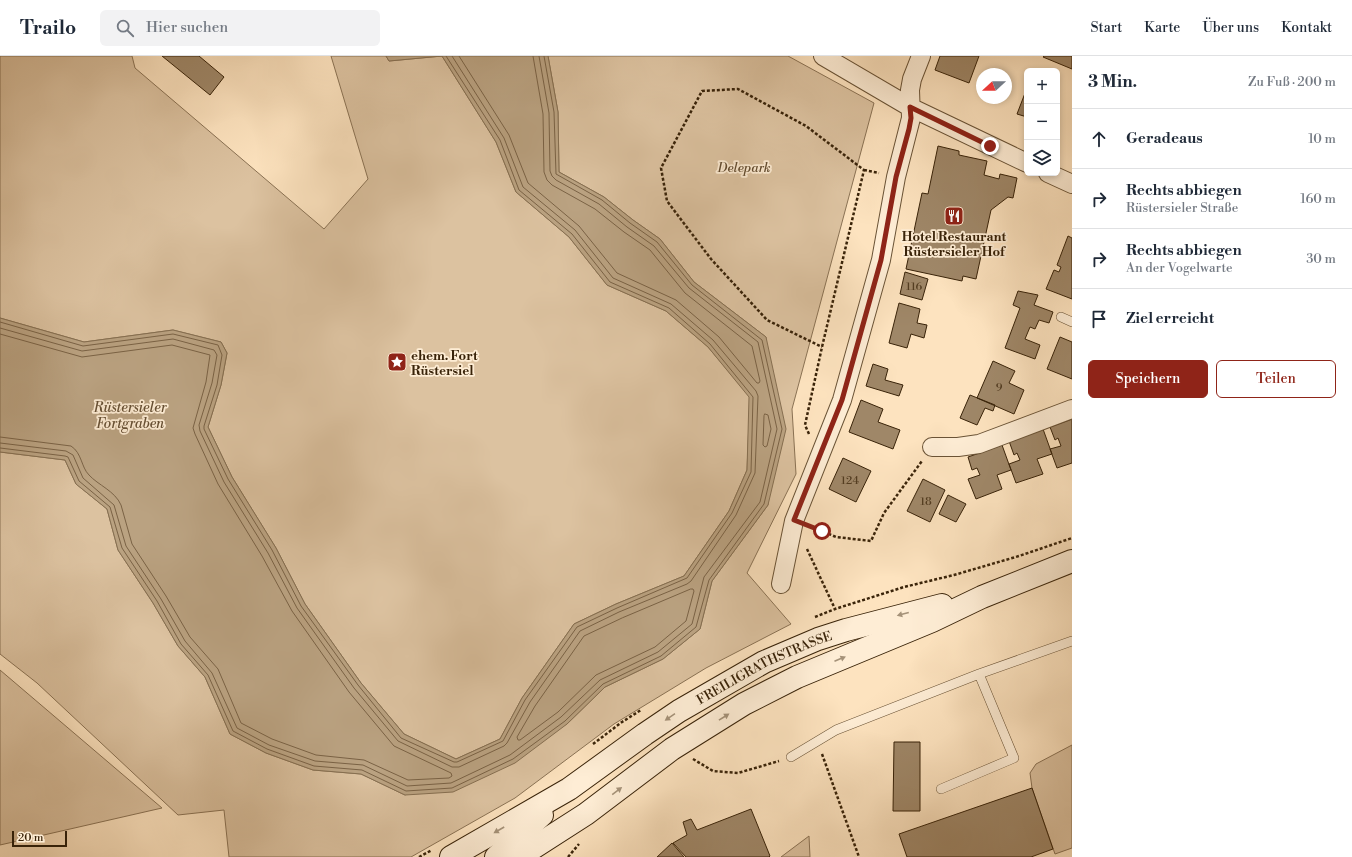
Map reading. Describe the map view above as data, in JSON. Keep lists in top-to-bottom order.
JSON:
{
  "streets": {
    "main road": ["FREILIGRATHSTRASSE"]
  },
  "water": ["Rüstersieler Fortgraben"],
  "parks": ["Delepark"],
  "places": {
    "restaurant": ["Hotel Restaurant Rüstersieler Hof"],
    "place": ["ehem. Fort Rüstersiel"]
  },
  "house_numbers": [
    "116",
    "9",
    "124",
    "18"
  ],
  "scale_bar": "20 m",
  "north": "left",
  "page": {
    "header": "Trailo",
    "search": "Hier suchen",
    "nav": [
      "Start",
      "Karte",
      "Über uns",
      "Kontakt"
    ],
    "heading": ["3 Min.", "Zu Fuß · 200 m"],
    "map_buttons": ["+", "−"],
    "list": [
      ["Geradeaus", "10 m"],
      ["Rechts abbiegen", "Rüstersieler Straße", "160 m"],
      ["Rechts abbiegen", "An der Vogelwarte", "30 m"],
      "Ziel erreicht"
    ],
    "buttons": ["Speichern", "Teilen"],
    "scale": "20 m"
  }
}
